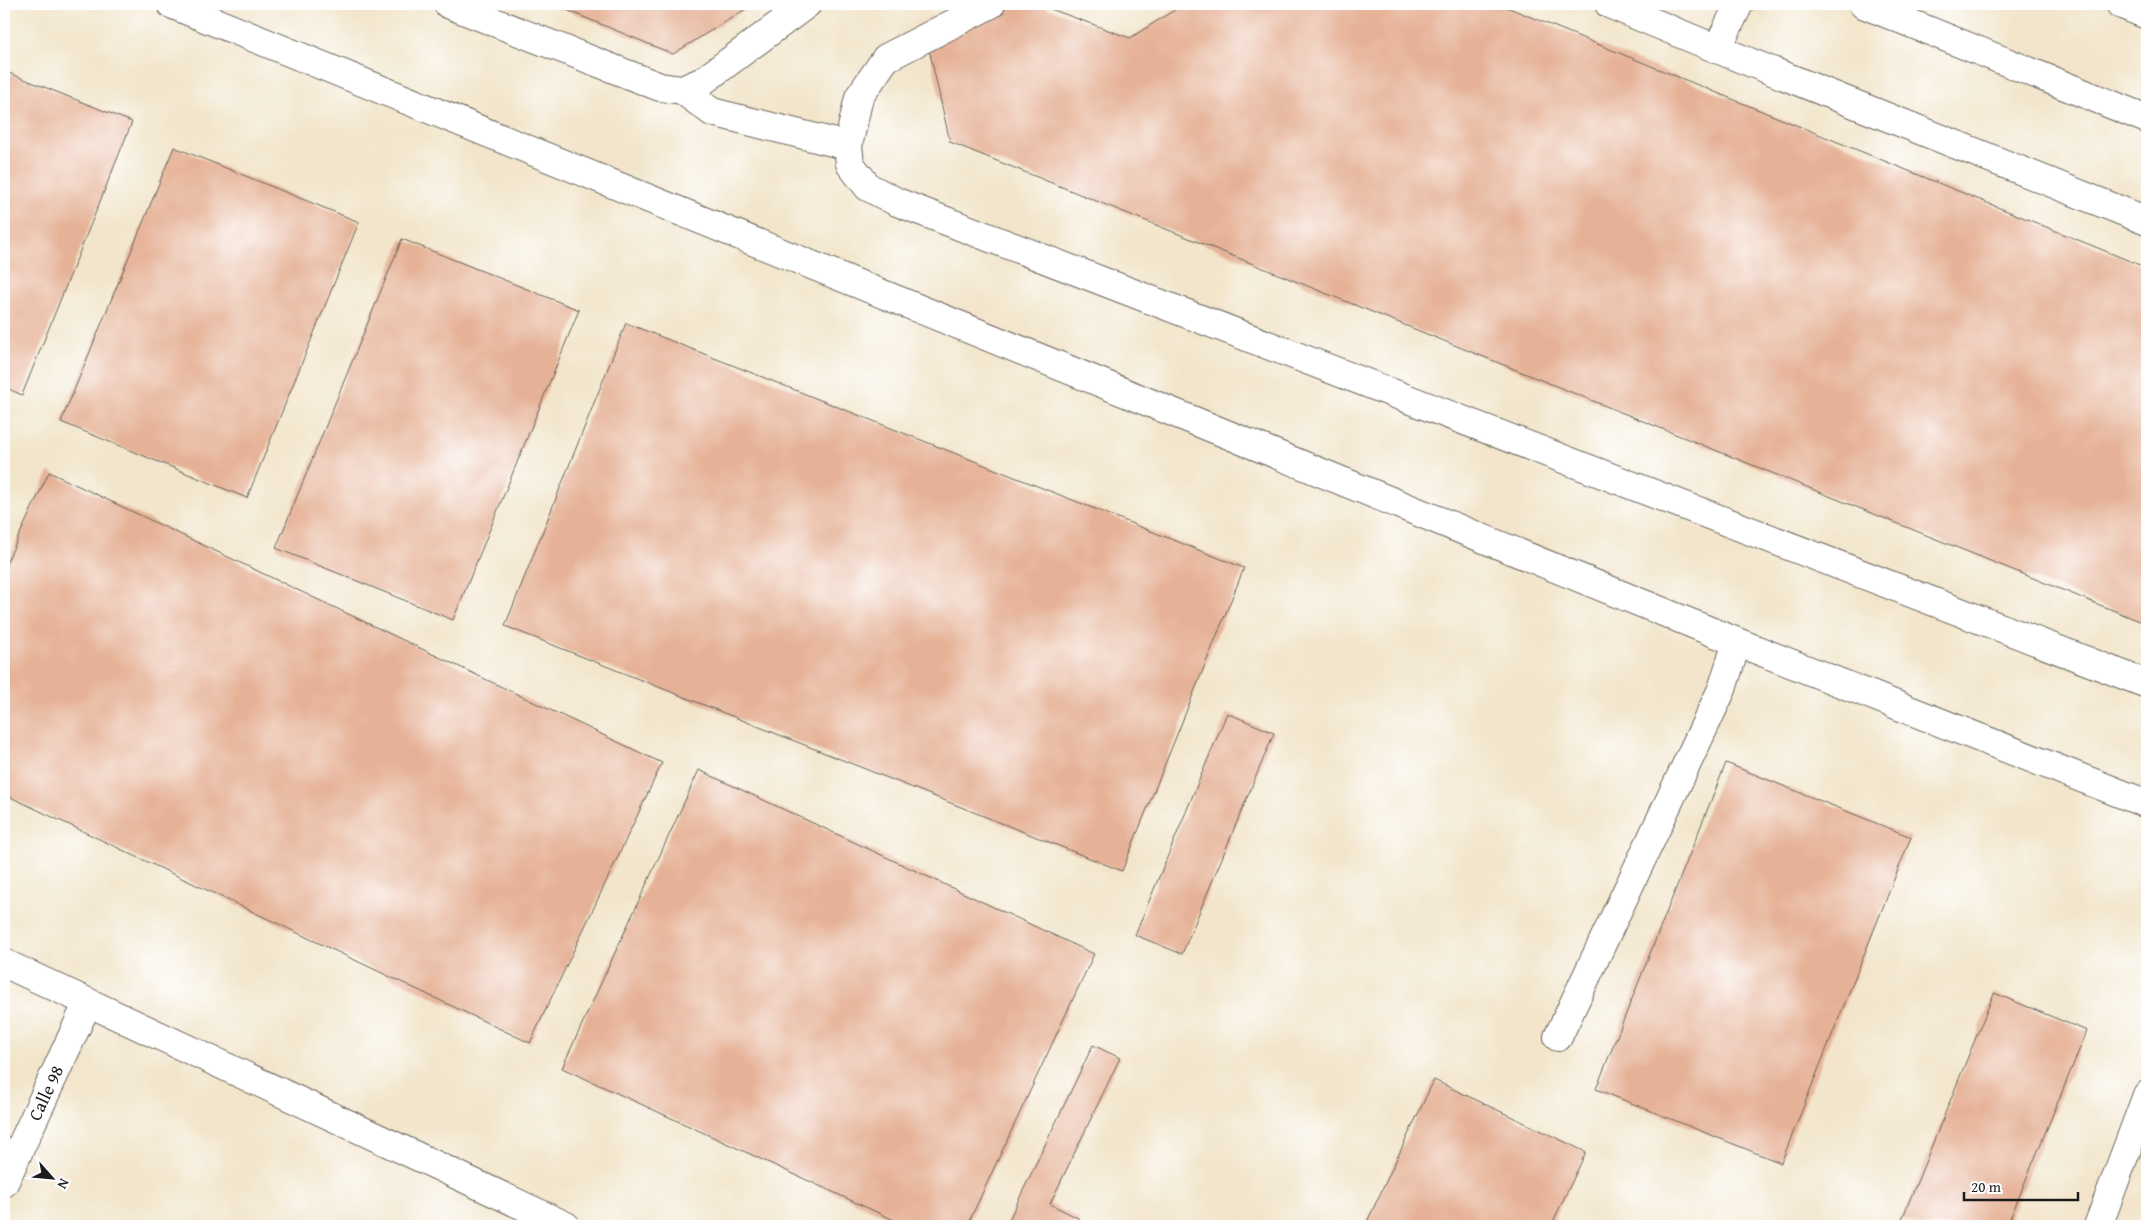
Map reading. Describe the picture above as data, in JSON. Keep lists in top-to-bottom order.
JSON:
{
  "streets": {
    "street": ["Calle 98"]
  },
  "scale_bar": "20 m",
  "north": "bottom right"
}
